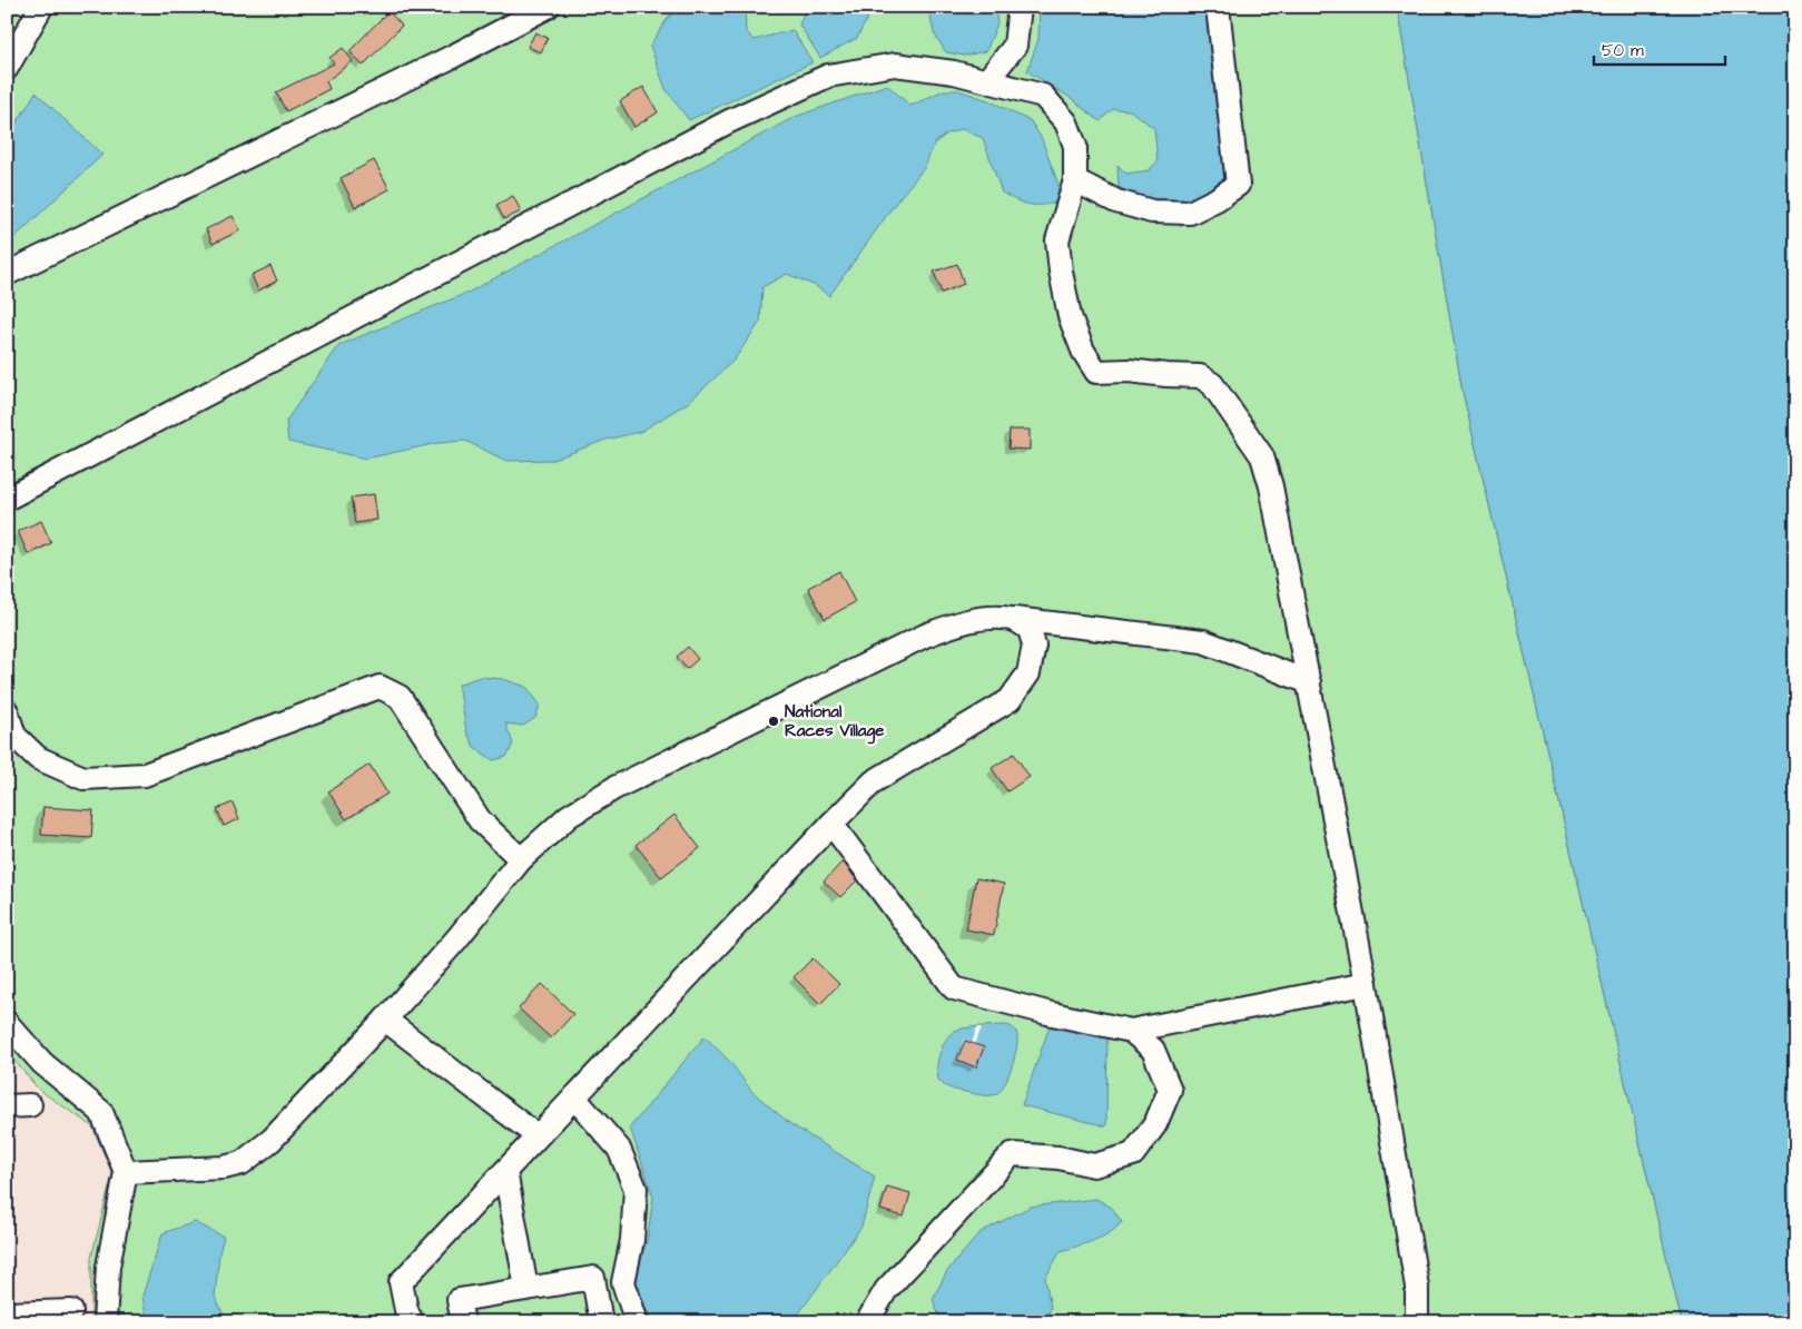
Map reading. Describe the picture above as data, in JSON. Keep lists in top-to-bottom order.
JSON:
{
  "places": ["National Races Village"],
  "scale_bar": "50 m"
}
